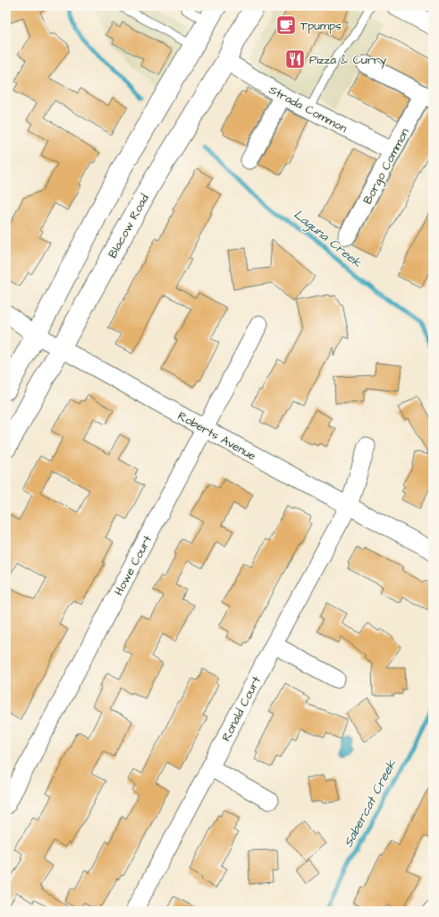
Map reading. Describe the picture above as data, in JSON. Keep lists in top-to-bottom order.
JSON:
{
  "streets": {
    "street": [
      "Strada Common",
      "Borgo Common",
      "Blacow Road",
      "Roberts Avenue",
      "Howe Court",
      "Ronald Court"
    ]
  },
  "crossings": [
    ["Strada Common", "Borgo Common"],
    ["Strada Common", "Blacow Road"],
    ["Blacow Road", "Roberts Avenue"],
    ["Roberts Avenue", "Howe Court"],
    ["Roberts Avenue", "Ronald Court"]
  ],
  "water": ["Laguna Creek", "Sabercat Creek"],
  "places": {
    "cafe": ["Tpumps"],
    "restaurant": ["Pizza & Curry"]
  }
}
